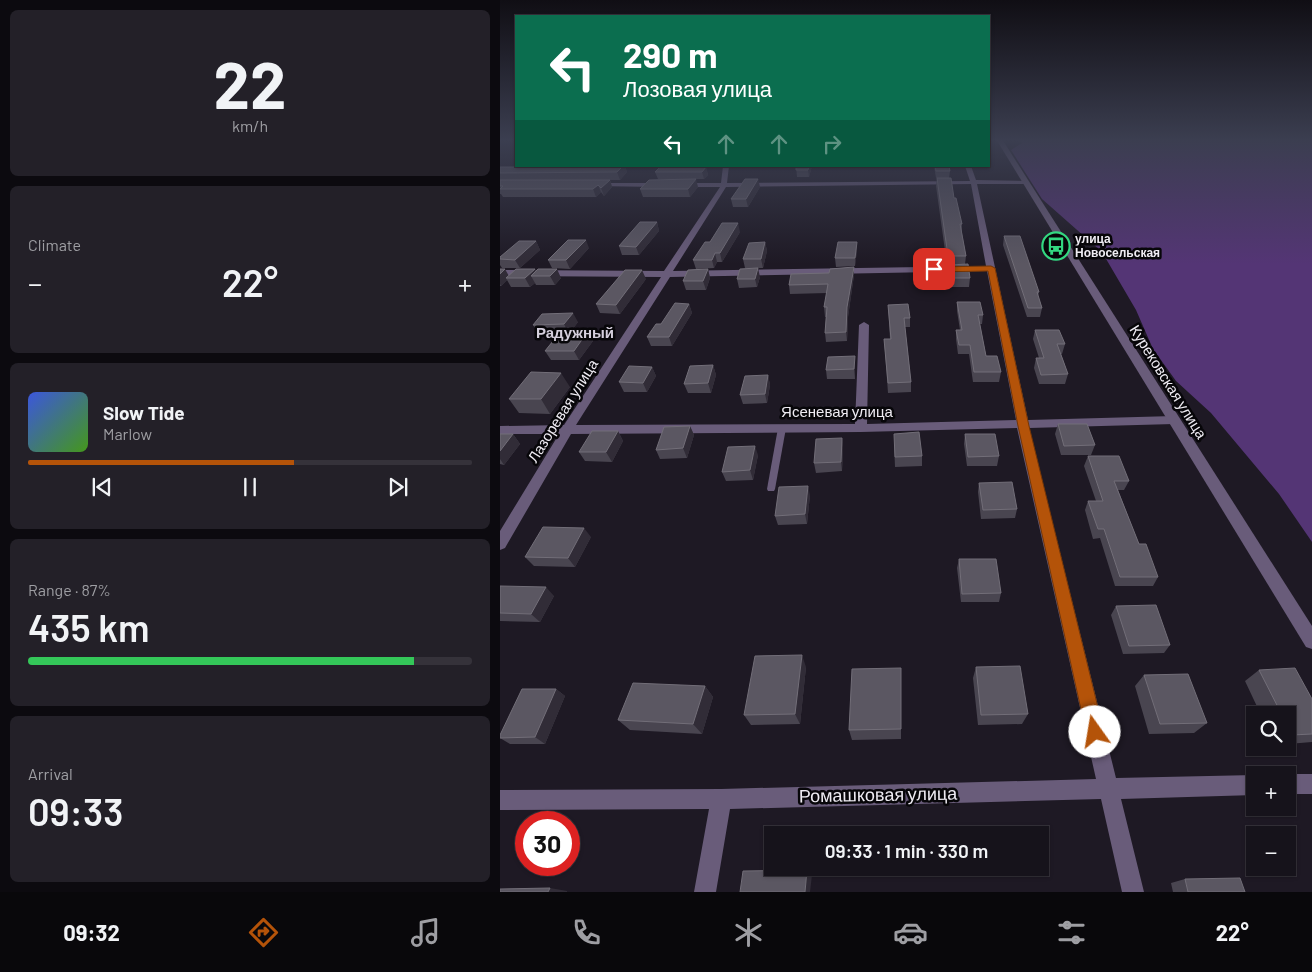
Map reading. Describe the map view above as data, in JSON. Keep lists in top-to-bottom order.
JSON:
{
  "streets": {
    "street": [
      "Курековская улица",
      "Лазоревая улица",
      "Ясеневая улица",
      "Ромашковая улица"
    ]
  },
  "crossings": [
    ["Курековская улица", "Ясеневая улица"],
    ["Лазоревая улица", "Ясеневая улица"]
  ],
  "districts": ["Радужный"],
  "places": {
    "bus stop": ["улица Новосельская"]
  },
  "page": {
    "tile": [
      ["22", "km/h"],
      "Climate",
      ["Range · 87%", "435 km"],
      ["Arrival", "09:33"]
    ],
    "turn": ["290 m", "Лозовая улица"],
    "heat": ["−", "22°", "+"],
    "song": ["Slow Tide", "Marlow"],
    "map_buttons": ["+", "−"],
    "limit": "30",
    "trip": "09:33 · 1 min · 330 m",
    "tabs": ["09:32", "22°"]
  }
}
